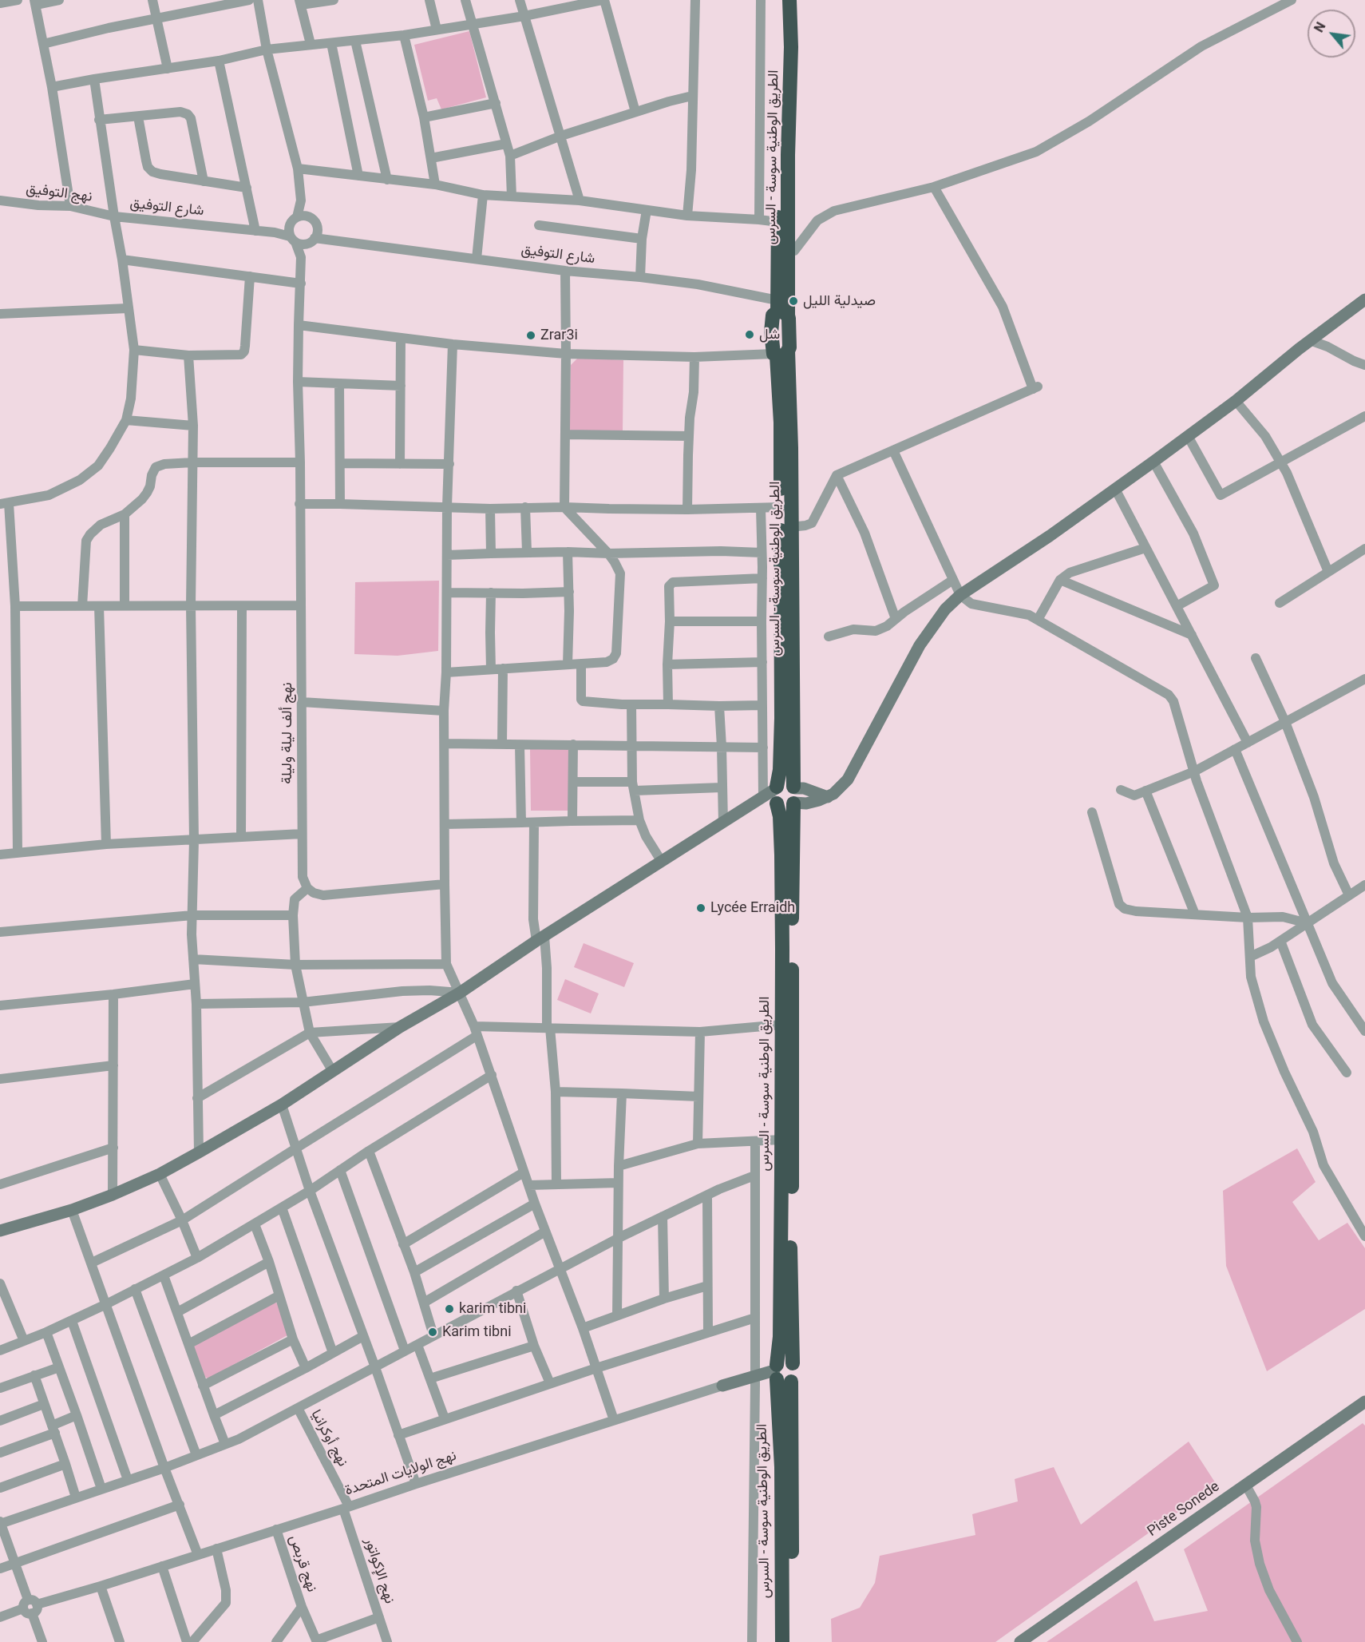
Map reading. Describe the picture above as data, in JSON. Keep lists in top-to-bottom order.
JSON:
{
  "streets": {
    "highway": ["الطريق الوطنية سوسة - السرس"],
    "street": [
      "نهج التوفيق",
      "شارع التوفيق",
      "نهج ألف ليلة وليلة",
      "نهج أوكرانيا",
      "نهج الولايات المتحدة",
      "Piste Sonede",
      "نهج قربص",
      "نهج الإكواتور"
    ]
  },
  "crossings": [
    ["الطريق الوطنية سوسة - السرس", "شارع التوفيق"],
    ["الطريق الوطنية سوسة - السرس", "نهج الولايات المتحدة"],
    ["نهج التوفيق", "شارع التوفيق"],
    ["نهج أوكرانيا", "نهج الولايات المتحدة"],
    ["نهج أوكرانيا", "نهج الإكواتور"],
    ["نهج الولايات المتحدة", "نهج قربص"],
    ["نهج الولايات المتحدة", "نهج الإكواتور"]
  ],
  "places": [
    "صيدلية الليل",
    "شل",
    "Zrar3i",
    "Lycée Erraidh",
    "karim tibni",
    "Karim tibni"
  ],
  "north": "top left"
}
